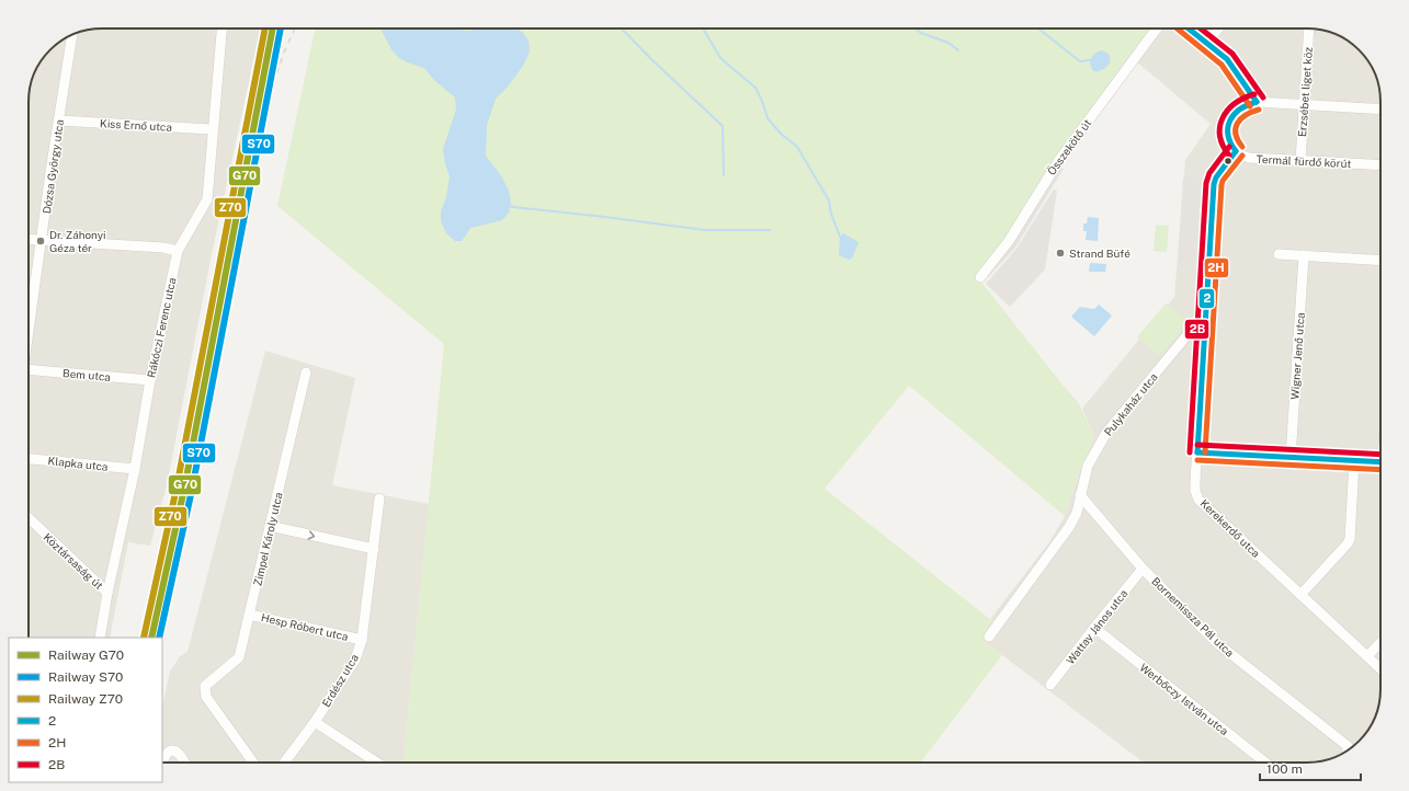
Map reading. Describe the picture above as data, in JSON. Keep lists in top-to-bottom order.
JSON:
{
  "streets": {
    "street": [
      "Erzsébet liget köz",
      "Kiss Ernő utca",
      "Összekötő út",
      "Termál fürdő körút",
      "Dózsa György utca",
      "Rákóczi Ferenc utca",
      "Wigner Jenő utca",
      "Bem utca",
      "Pulykaház utca",
      "Klapka utca",
      "Kerekerdő utca",
      "Zimpel Károly utca",
      "Köztársaság út",
      "Bornemissza Pál utca",
      "Hesp Róbert utca",
      "Wattay János utca",
      "Erdész utca",
      "Werbőczy István utca"
    ]
  },
  "crossings": [
    ["Erzsébet liget köz", "Termál fürdő körút"],
    ["Kiss Ernő utca", "Dózsa György utca"],
    ["Kiss Ernő utca", "Rákóczi Ferenc utca"],
    ["Termál fürdő körút", "Kerekerdő utca"],
    ["Rákóczi Ferenc utca", "Bem utca"],
    ["Rákóczi Ferenc utca", "Klapka utca"],
    ["Rákóczi Ferenc utca", "Köztársaság út"],
    ["Pulykaház utca", "Kerekerdő utca"],
    ["Pulykaház utca", "Bornemissza Pál utca"],
    ["Zimpel Károly utca", "Hesp Róbert utca"],
    ["Bornemissza Pál utca", "Wattay János utca"],
    ["Hesp Róbert utca", "Erdész utca"],
    ["Wattay János utca", "Werbőczy István utca"]
  ],
  "places": ["Dr. Záhonyi Géza tér", "Strand Büfé"],
  "lines": [
    "rail line G70",
    "rail line S70",
    "rail line Z70",
    "transit line 2",
    "transit line 2H",
    "transit line 2B"
  ],
  "legend": [
    "Railway G70",
    "Railway S70",
    "Railway Z70",
    "2",
    "2H",
    "2B"
  ],
  "scale_bar": "100 m"
}
